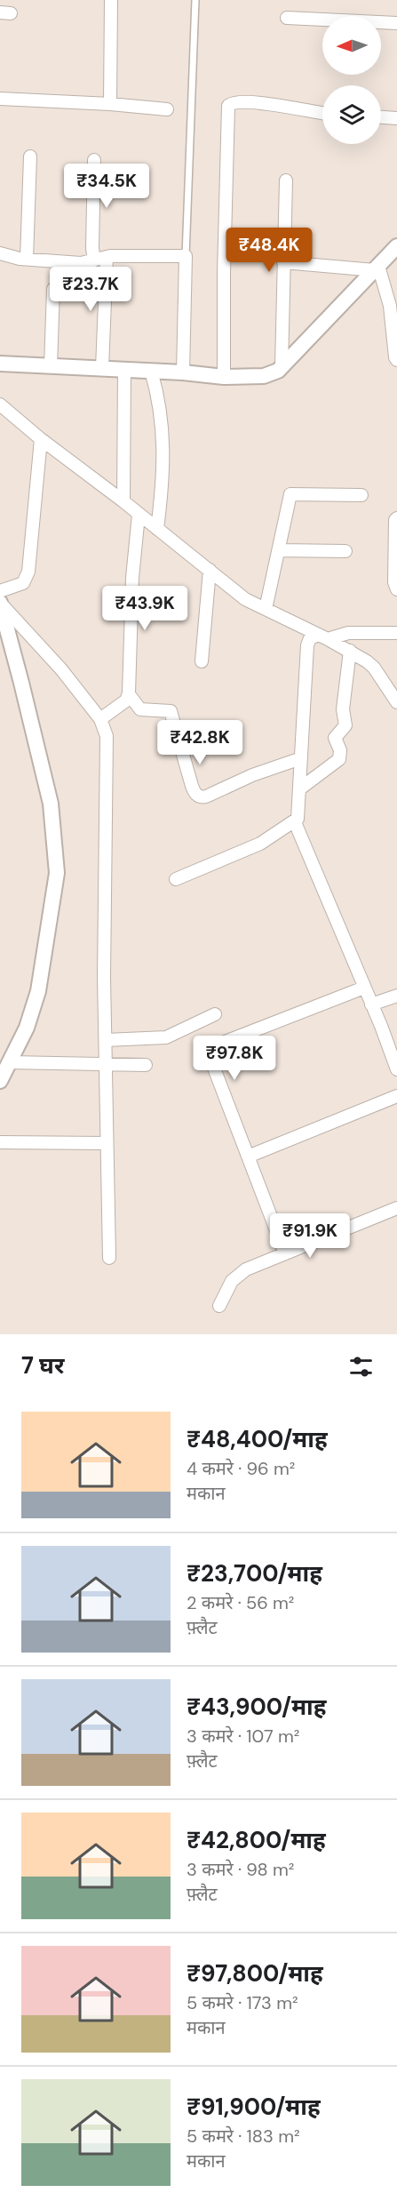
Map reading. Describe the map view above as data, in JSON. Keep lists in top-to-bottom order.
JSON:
{
  "north": "left",
  "page": {
    "price": [
      "₹34.5K",
      "₹48.4K",
      "₹23.7K",
      "₹43.9K",
      "₹42.8K",
      "₹97.8K",
      "₹91.9K"
    ],
    "heading": "7 घर",
    "list": [
      {
        "name": "₹48,400/माह",
        "note": "4 कमरे · 96 m² · मकान"
      },
      {
        "name": "₹23,700/माह",
        "note": "2 कमरे · 56 m² · फ़्लैट"
      },
      {
        "name": "₹43,900/माह",
        "note": "3 कमरे · 107 m² · फ़्लैट"
      },
      {
        "name": "₹42,800/माह",
        "note": "3 कमरे · 98 m² · फ़्लैट"
      },
      {
        "name": "₹97,800/माह",
        "note": "5 कमरे · 173 m² · मकान"
      },
      {
        "name": "₹91,900/माह",
        "note": "5 कमरे · 183 m² · मकान"
      }
    ]
  }
}
